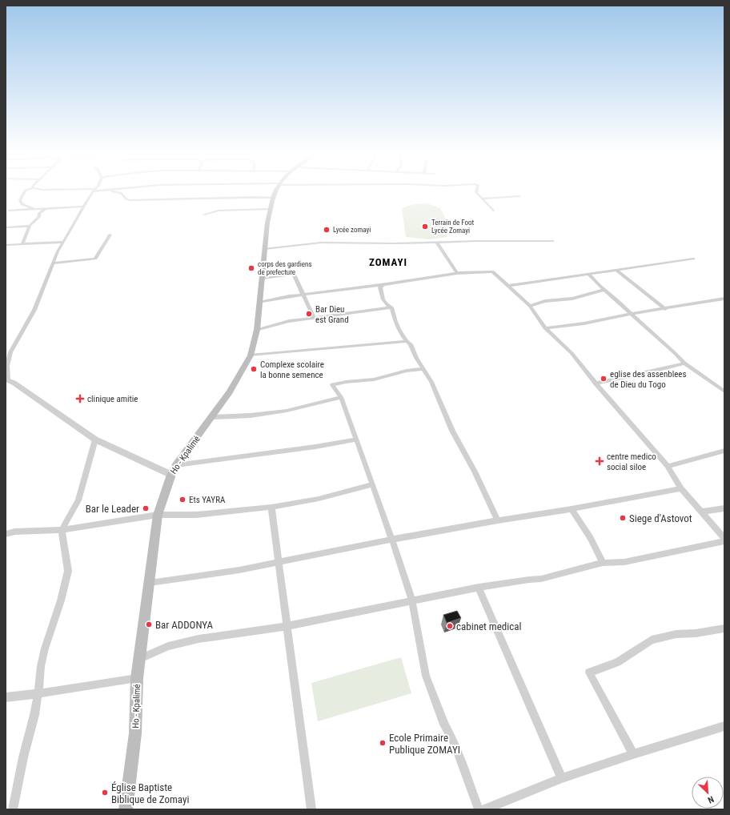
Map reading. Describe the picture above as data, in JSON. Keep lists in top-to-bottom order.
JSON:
{
  "streets": {
    "main road": ["Ho - Kpalimé"]
  },
  "districts": ["ZOMAYI"],
  "places": {
    "other": [
      "Terrain de Foot Lycée Zomayi",
      "Lycée zomayi",
      "corps des gardiens de prefecture",
      "Bar Dieu est Grand",
      "Complexe scolaire la bonne semence",
      "eglise des assenblees de Dieu du Togo",
      "Ets YAYRA",
      "Bar le Leader",
      "Siege d'Astovot",
      "Bar ADDONYA",
      "cabinet medical",
      "Ecole Primaire Publique ZOMAYI",
      "Église Baptiste Biblique de Zomayi"
    ],
    "health": ["clinique amitie", "centre medico social siloe"]
  },
  "north": "bottom right"
}
